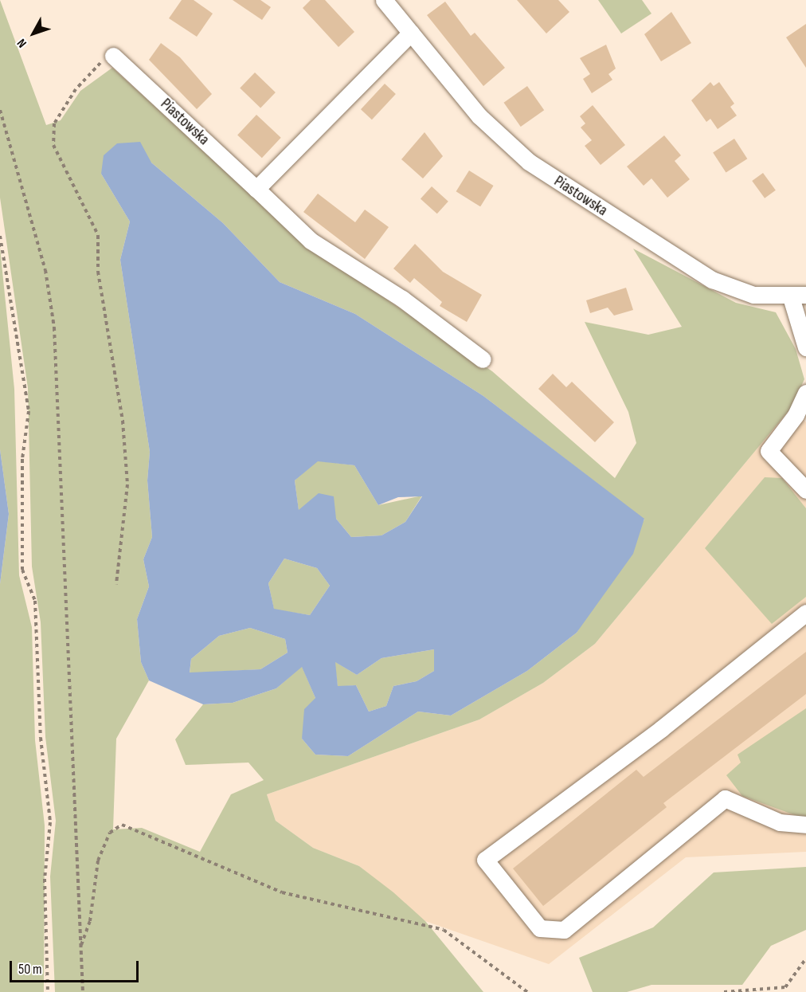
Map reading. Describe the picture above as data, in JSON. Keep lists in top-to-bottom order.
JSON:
{
  "streets": {
    "street": ["Piastowska"]
  },
  "scale_bar": "50 m",
  "north": "bottom left"
}
